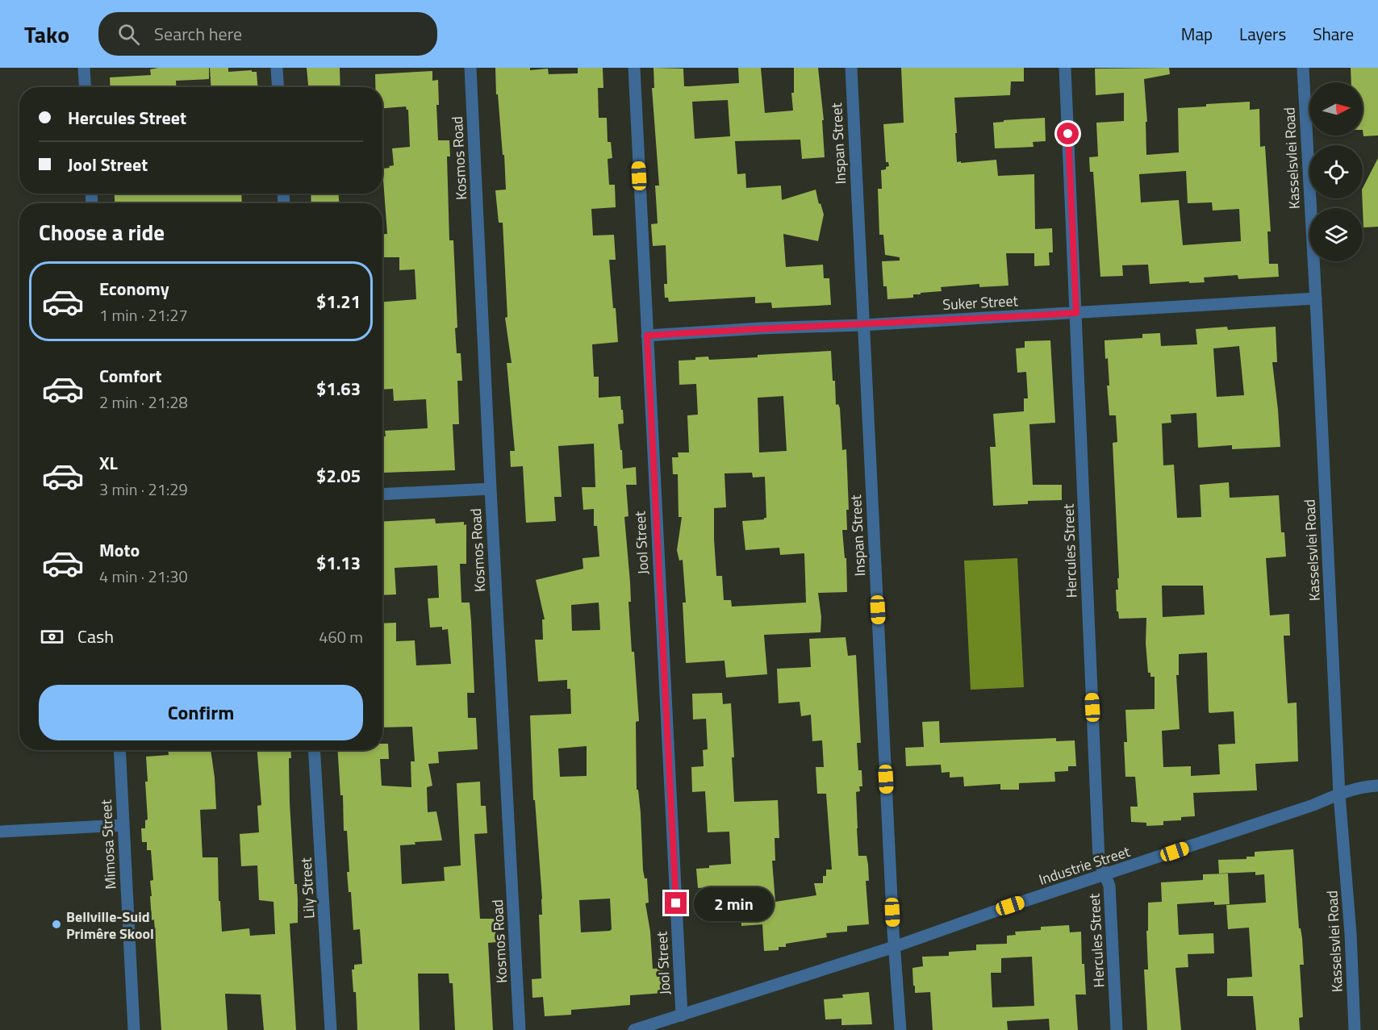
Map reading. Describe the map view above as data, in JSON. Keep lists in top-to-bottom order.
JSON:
{
  "streets": {
    "street": [
      "Inspan Street",
      "Kosmos Road",
      "Kasselsvlei Road",
      "Suker Street",
      "Jool Street",
      "Hercules Street",
      "Mimosa Street",
      "Industrie Street",
      "Lily Street"
    ]
  },
  "crossings": [
    ["Inspan Street", "Suker Street"],
    ["Inspan Street", "Industrie Street"],
    ["Kasselsvlei Road", "Suker Street"],
    ["Kasselsvlei Road", "Industrie Street"],
    ["Suker Street", "Jool Street"],
    ["Suker Street", "Hercules Street"],
    ["Jool Street", "Industrie Street"],
    ["Hercules Street", "Industrie Street"]
  ],
  "places": ["Bellville-Suid Primêre Skool"],
  "north": "right",
  "page": {
    "header": "Tako",
    "search": "Search here",
    "nav": ["Map", "Layers", "Share"],
    "banner": ["Hercules Street", "Jool Street"],
    "heading": "Choose a ride",
    "list": [
      {
        "name": "Economy",
        "note": "1 min · 21:27",
        "value": "$1.21"
      },
      {
        "name": "Comfort",
        "note": "2 min · 21:28",
        "value": "$1.63"
      },
      {
        "name": "XL",
        "note": "3 min · 21:29",
        "value": "$2.05"
      },
      {
        "name": "Moto",
        "note": "4 min · 21:30",
        "value": "$1.13"
      }
    ],
    "pay": ["Cash", "460 m"],
    "buttons": "Confirm",
    "bubble": "2 min"
  }
}
